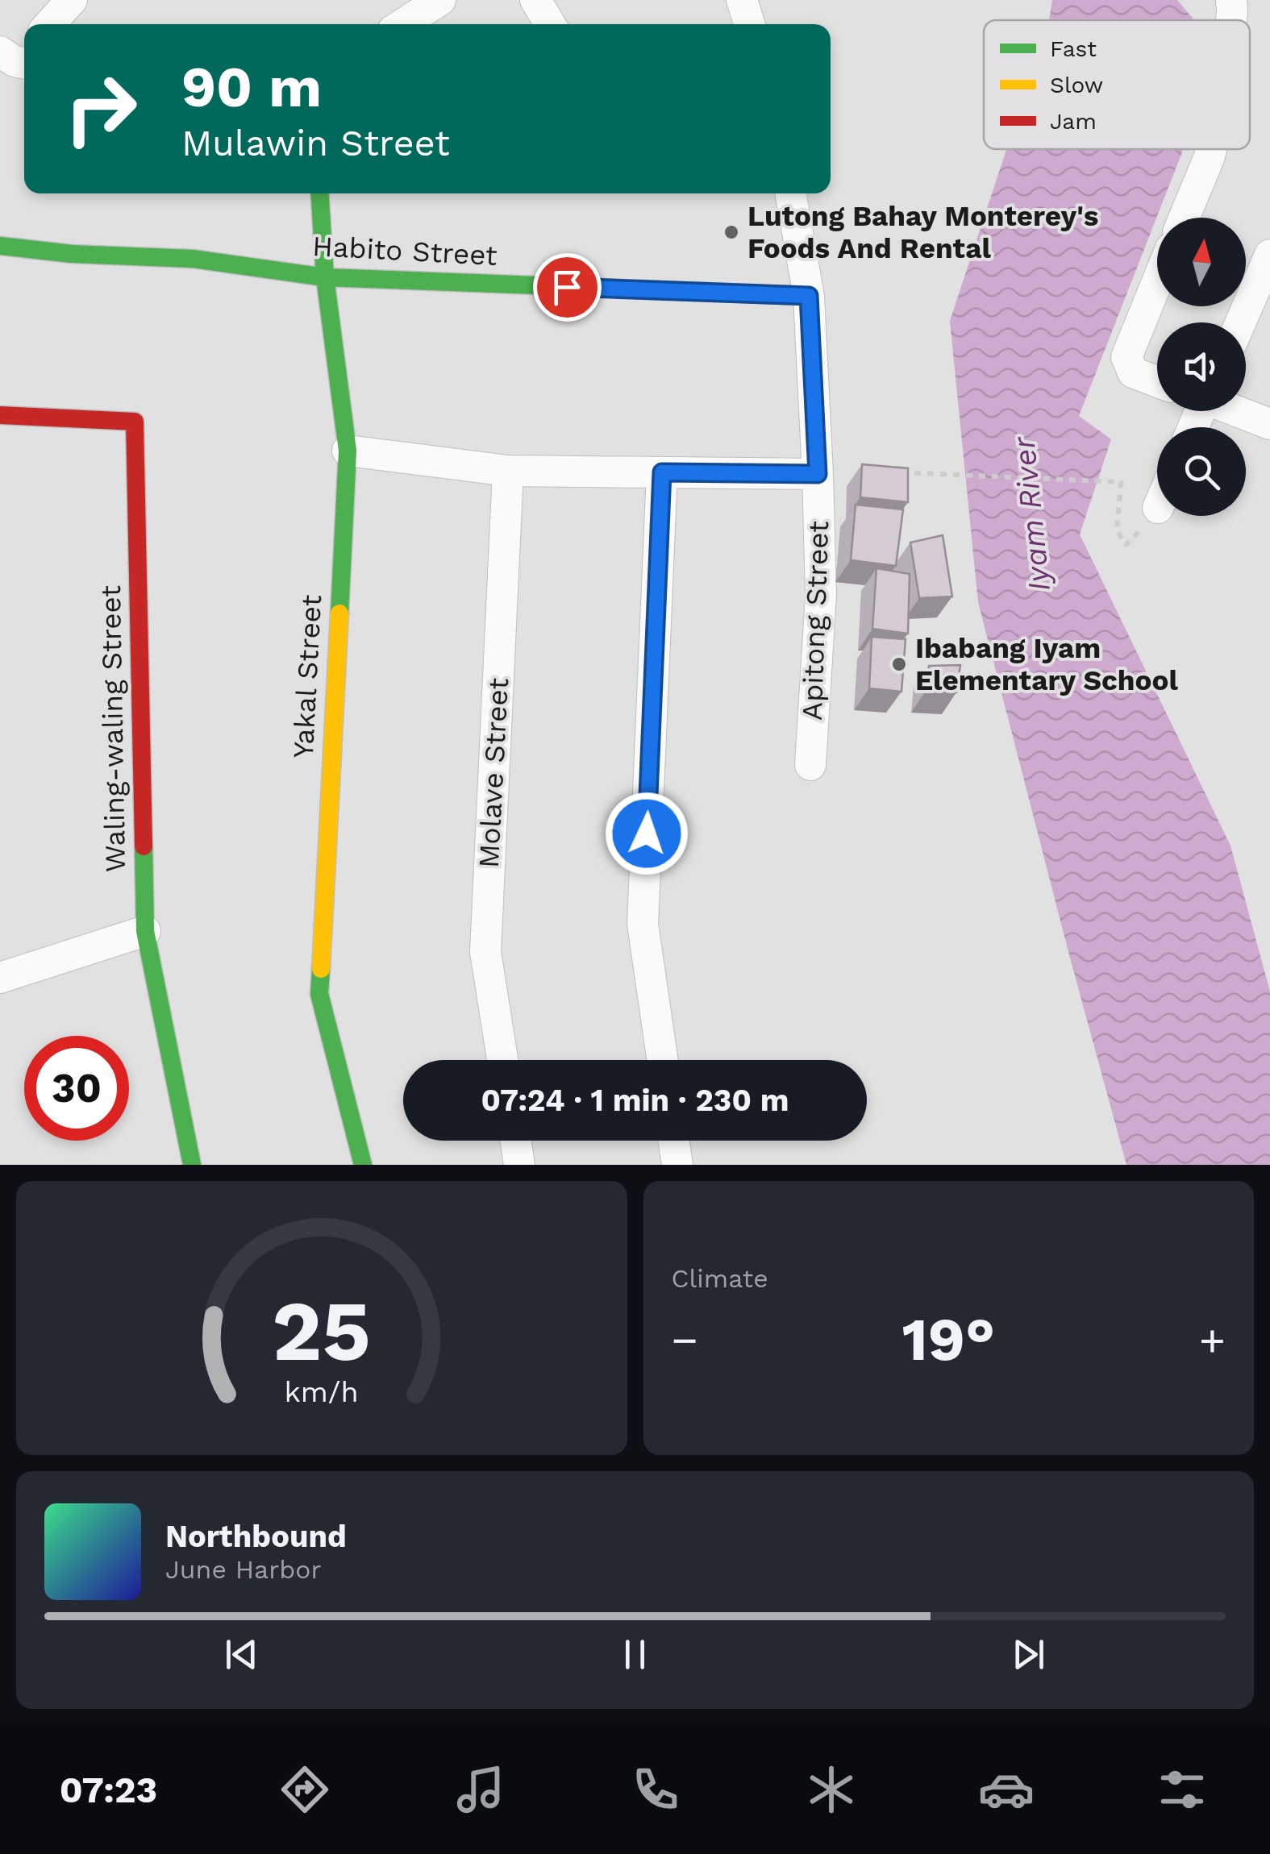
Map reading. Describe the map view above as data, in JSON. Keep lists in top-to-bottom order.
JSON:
{
  "streets": {
    "street": [
      "Habito Street",
      "Apitong Street",
      "Yakal Street",
      "Waling-waling Street",
      "Molave Street"
    ]
  },
  "crossings": [
    ["Habito Street", "Apitong Street"],
    ["Habito Street", "Yakal Street"]
  ],
  "water": ["Iyam River"],
  "places": ["Lutong Bahay Monterey's Foods And Rental", "Ibabang Iyam Elementary School"],
  "legend": ["Fast", "Slow", "Jam"],
  "north": "top",
  "page": {
    "turn": ["90 m", "Mulawin Street"],
    "limit": "30",
    "trip": "07:24 · 1 min · 230 m",
    "tile": "Climate",
    "heat": ["−", "19°", "+"],
    "song": ["Northbound", "June Harbor"],
    "tabs": "07:23",
    "gauge": ["25", "km/h"]
  }
}
